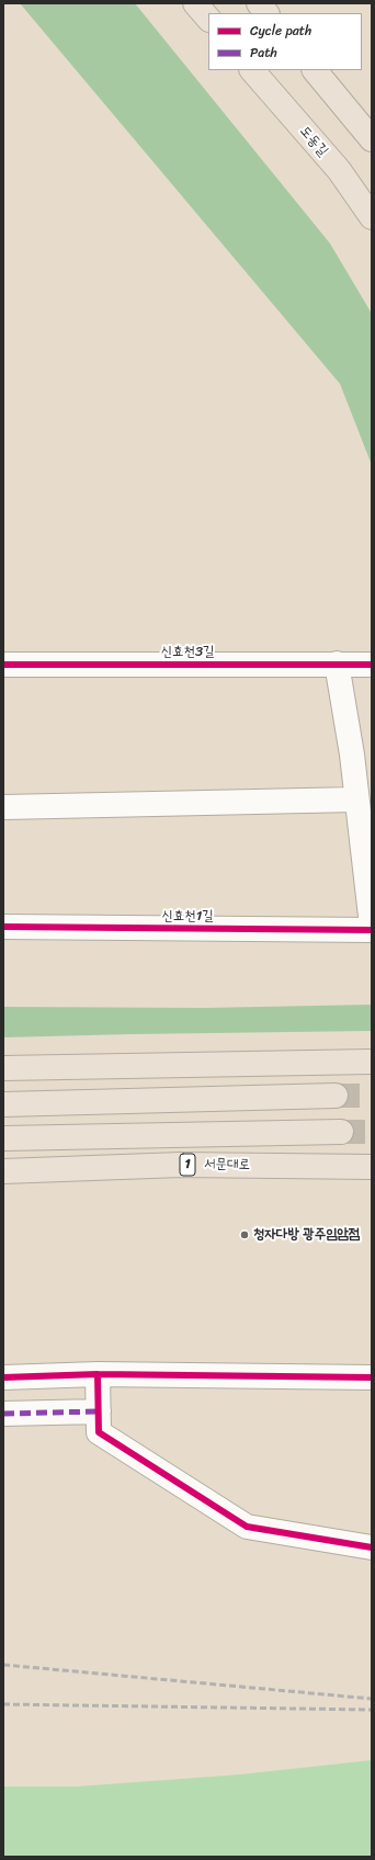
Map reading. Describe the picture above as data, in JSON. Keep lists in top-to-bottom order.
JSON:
{
  "streets": {
    "main road": ["도동길", "1", "서문대로"],
    "street": ["신효천3길", "신효천1길"]
  },
  "places": ["청자다방 광주임암점"],
  "legend": ["Cycle path", "Path"]
}
